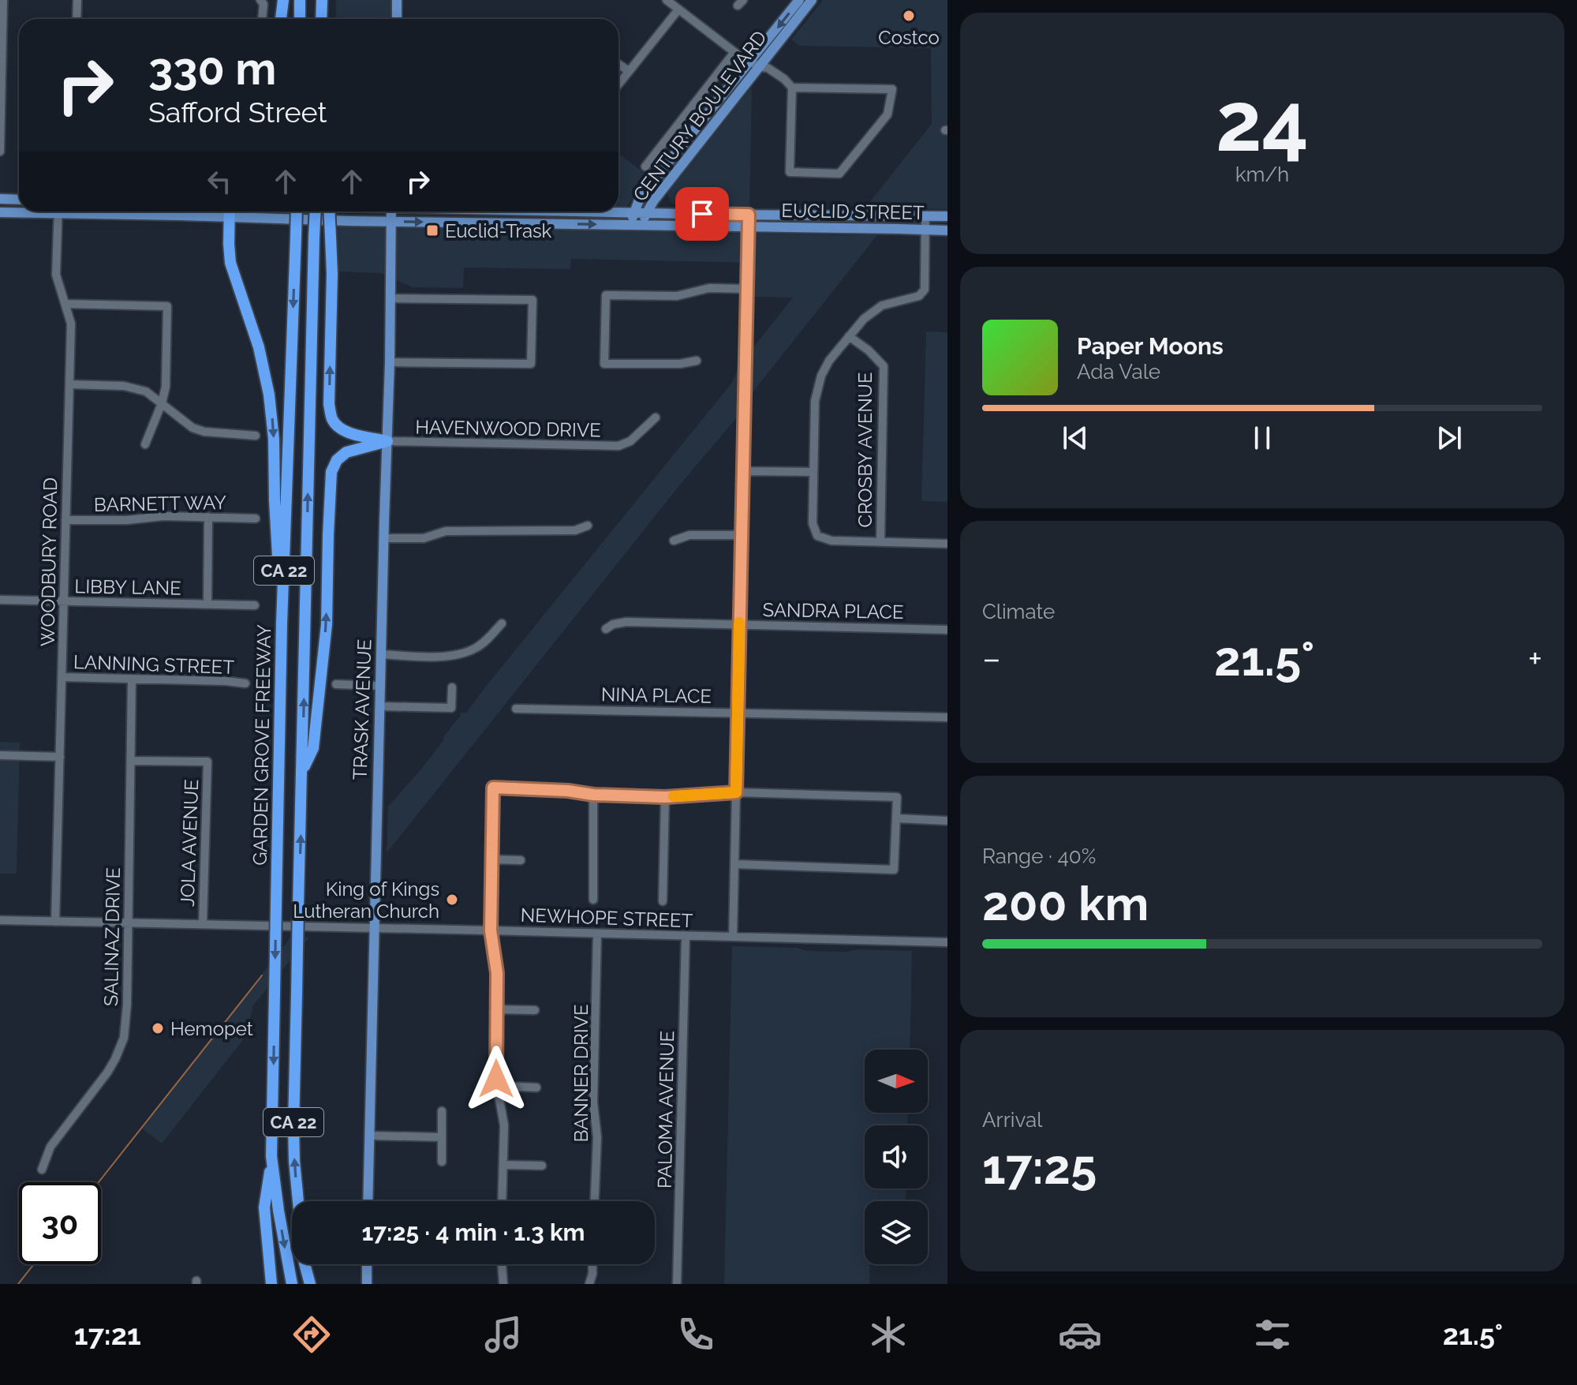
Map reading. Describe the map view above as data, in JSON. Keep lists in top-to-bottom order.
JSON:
{
  "streets": {
    "highway": ["CA 22", "GARDEN GROVE FREEWAY"],
    "main road": ["CENTURY BOULEVARD", "EUCLID STREET", "TRASK AVENUE"],
    "street": [
      "HAVENWOOD DRIVE",
      "CROSBY AVENUE",
      "BARNETT WAY",
      "WOODBURY ROAD",
      "LIBBY LANE",
      "SANDRA PLACE",
      "LANNING STREET",
      "NINA PLACE",
      "JOLA AVENUE",
      "NEWHOPE STREET",
      "SALINAZ DRIVE",
      "BANNER DRIVE",
      "PALOMA AVENUE"
    ]
  },
  "crossings": [
    ["CENTURY BOULEVARD", "EUCLID STREET"],
    ["EUCLID STREET", "TRASK AVENUE"],
    ["HAVENWOOD DRIVE", "TRASK AVENUE"],
    ["BARNETT WAY", "WOODBURY ROAD"],
    ["WOODBURY ROAD", "LIBBY LANE"],
    ["WOODBURY ROAD", "LANNING STREET"],
    ["WOODBURY ROAD", "NEWHOPE STREET"],
    ["LANNING STREET", "SALINAZ DRIVE"],
    ["TRASK AVENUE", "NEWHOPE STREET"],
    ["JOLA AVENUE", "NEWHOPE STREET"],
    ["JOLA AVENUE", "SALINAZ DRIVE"],
    ["NEWHOPE STREET", "SALINAZ DRIVE"],
    ["NEWHOPE STREET", "BANNER DRIVE"],
    ["NEWHOPE STREET", "PALOMA AVENUE"]
  ],
  "places": {
    "other": ["Costco", "King of Kings Lutheran Church", "Hemopet"],
    "transit": ["Euclid-Trask"]
  },
  "north": "right",
  "page": {
    "tile": [
      ["24", "km/h"],
      "Climate",
      ["Range · 40%", "200 km"],
      ["Arrival", "17:25"]
    ],
    "turn": ["330 m", "Safford Street"],
    "song": ["Paper Moons", "Ada Vale"],
    "heat": ["−", "21.5°", "+"],
    "limit": "30",
    "trip": "17:25 · 4 min · 1.3 km",
    "tabs": ["17:21", "21.5°"]
  }
}
